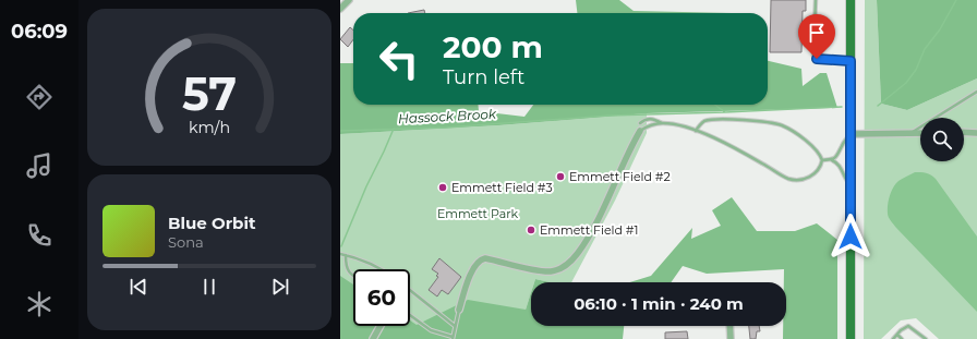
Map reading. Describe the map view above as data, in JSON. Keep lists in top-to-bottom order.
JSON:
{
  "water": ["Hassock Brook"],
  "parks": ["Emmett Park"],
  "places": ["Emmett Field #2", "Emmett Field #3", "Emmett Field #1"],
  "page": {
    "tabs": "06:09",
    "turn": ["200 m", "Turn left"],
    "song": ["Blue Orbit", "Sona"],
    "limit": "60",
    "trip": "06:10 · 1 min · 240 m",
    "gauge": ["57", "km/h"]
  }
}
